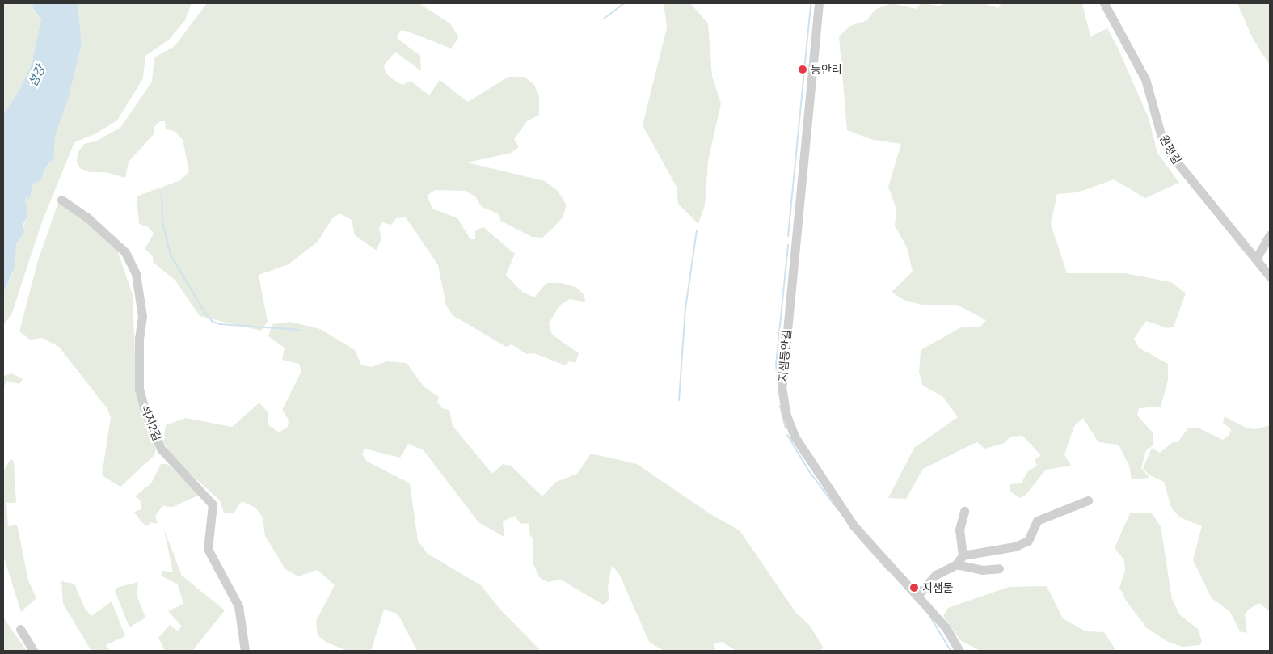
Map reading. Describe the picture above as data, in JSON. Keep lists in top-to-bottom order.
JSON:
{
  "streets": {
    "street": ["원평길", "지샘등안길", "석지2길"]
  },
  "water": ["섬강"],
  "places": ["등안리", "지샘물"]
}
